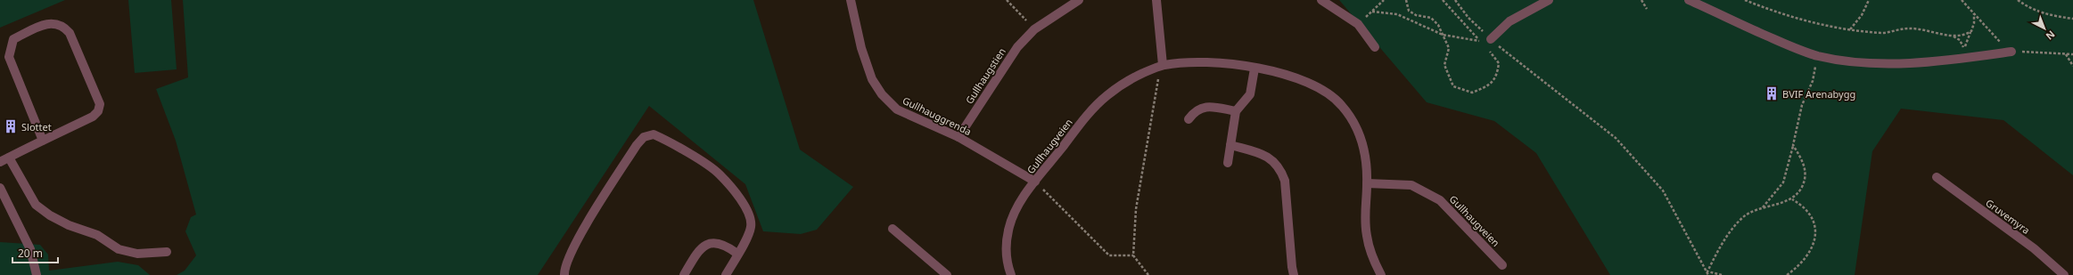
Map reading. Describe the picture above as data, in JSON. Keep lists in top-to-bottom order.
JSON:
{
  "streets": {
    "street": [
      "Gullhaugstien",
      "Gullhauggrenda",
      "Gullhaugveien",
      "Gruvemyra"
    ]
  },
  "crossings": [
    ["Gullhaugstien", "Gullhauggrenda"],
    ["Gullhauggrenda", "Gullhaugveien"]
  ],
  "places": {
    "building": ["BVIF Arenabygg", "Slottet"]
  },
  "scale_bar": "20 m",
  "north": "bottom right"
}
